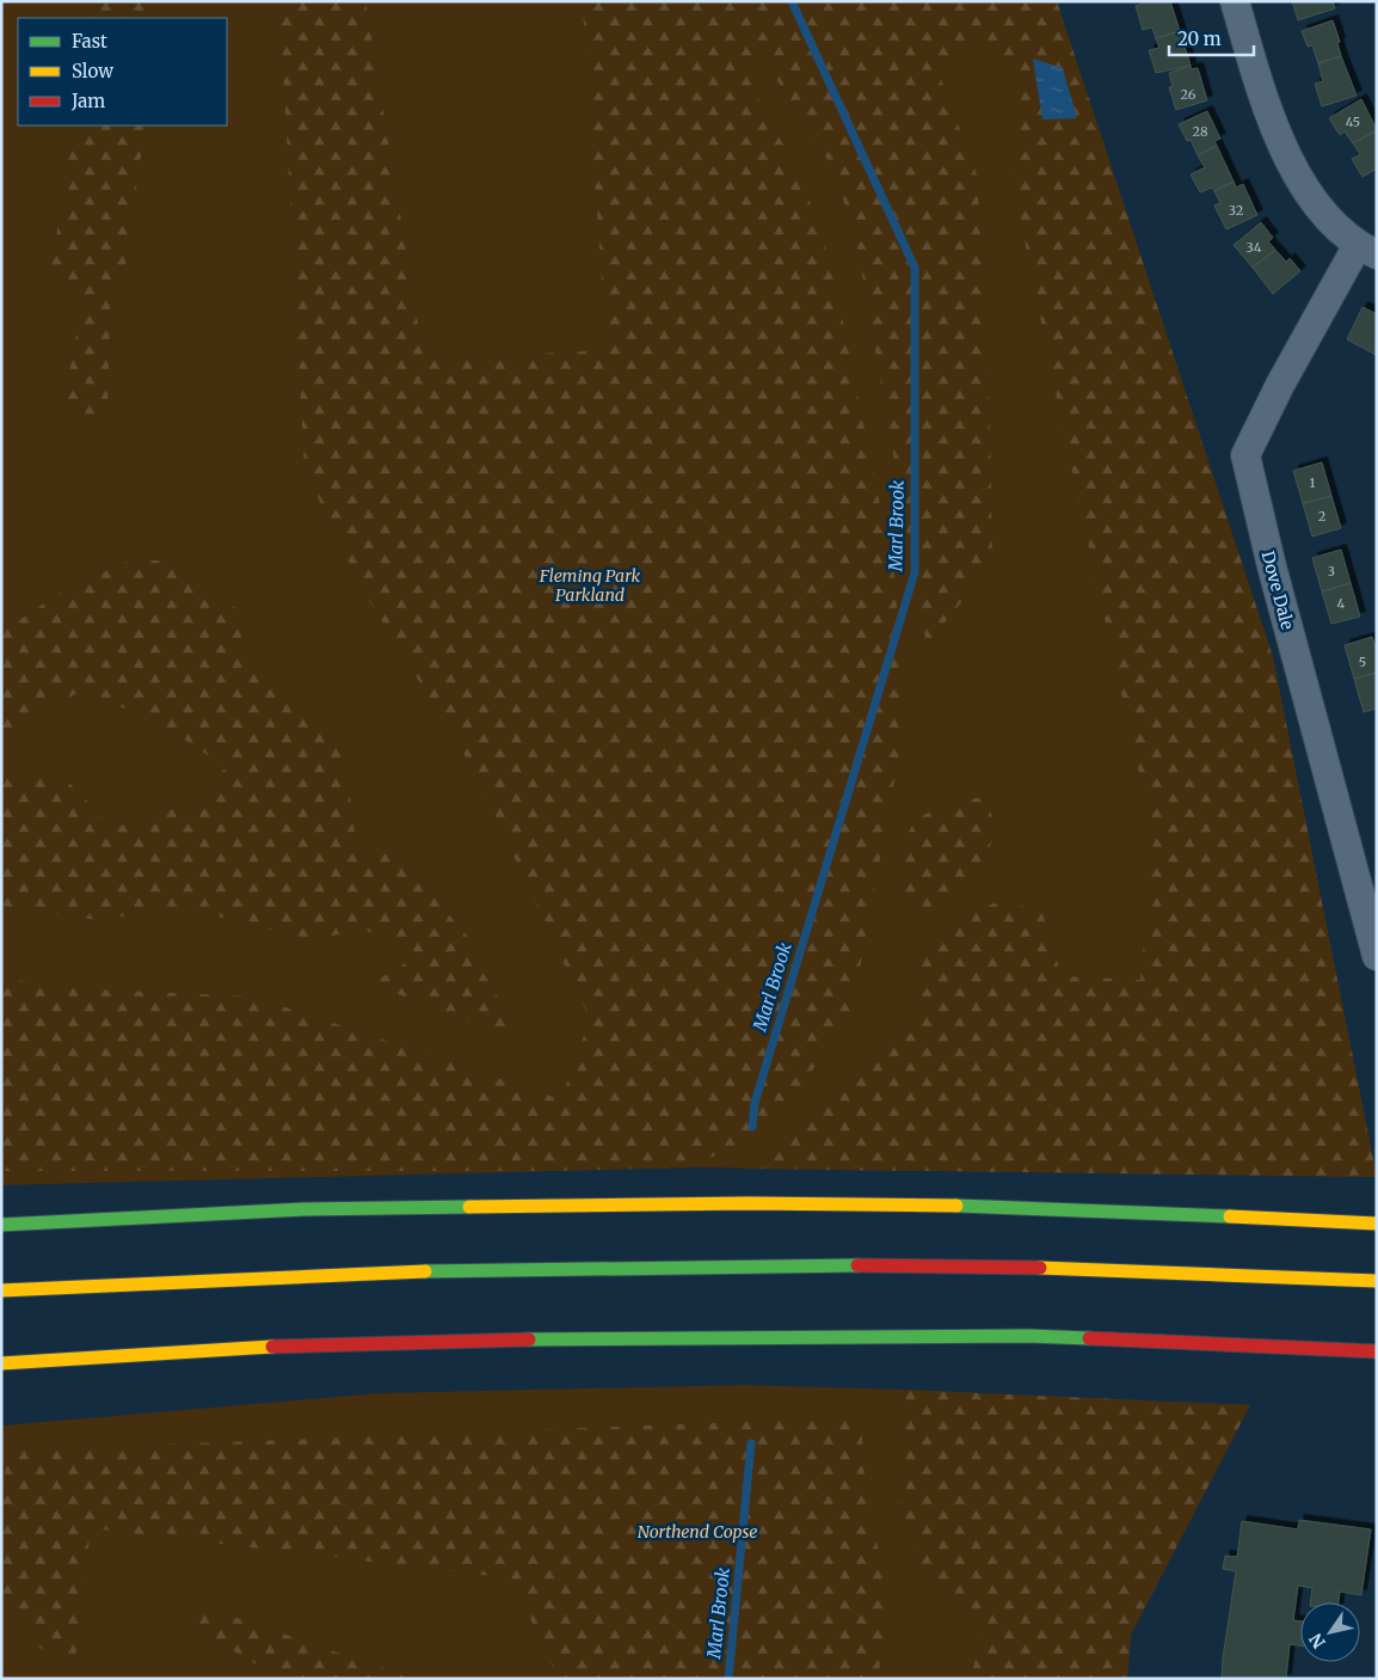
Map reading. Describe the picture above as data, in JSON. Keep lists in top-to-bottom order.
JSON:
{
  "streets": {
    "street": ["Dove Dale"]
  },
  "water": ["Marl Brook"],
  "parks": ["Fleming Park Parkland", "Northend Copse"],
  "house_numbers": [
    "26",
    "45",
    "28",
    "32",
    "34",
    "1",
    "2",
    "3",
    "4",
    "5"
  ],
  "legend": ["Fast", "Slow", "Jam"],
  "scale_bar": "20 m",
  "north": "bottom left"
}
